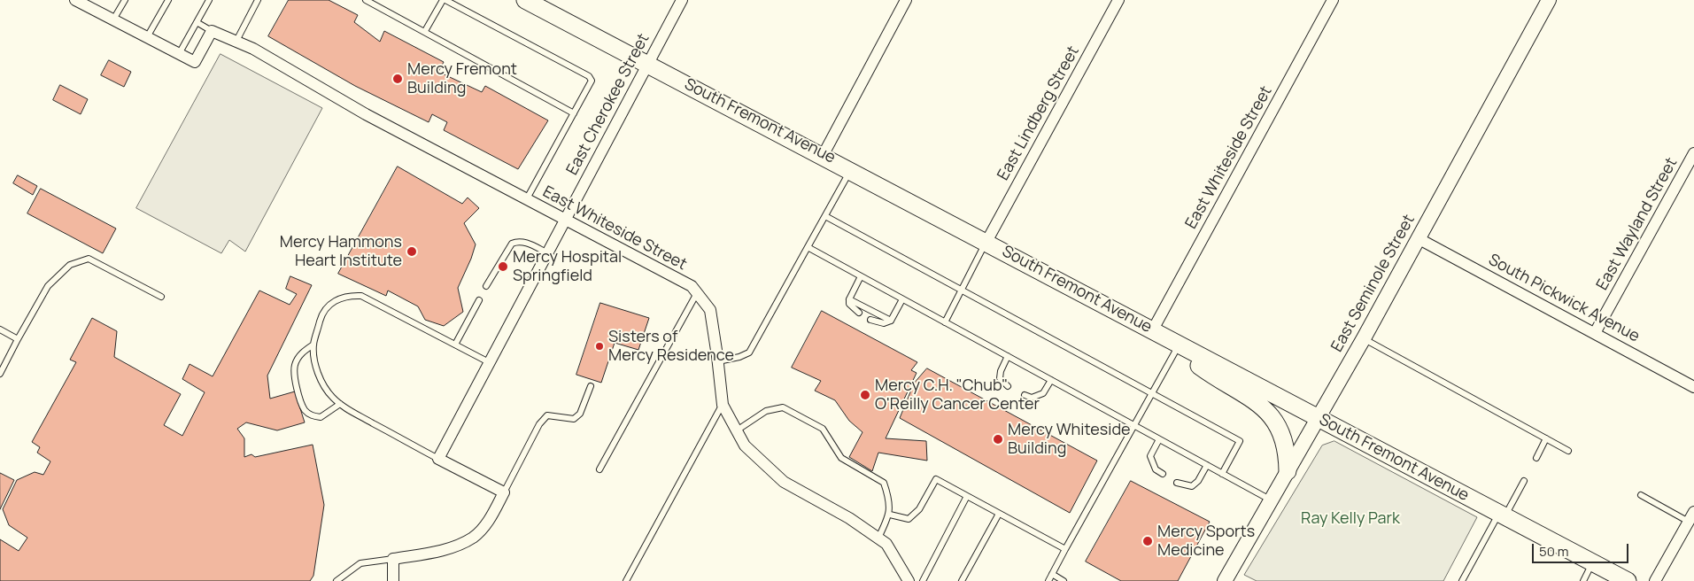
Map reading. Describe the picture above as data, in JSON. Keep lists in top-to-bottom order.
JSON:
{
  "streets": {
    "main road": ["South Fremont Avenue"],
    "street": [
      "East Cherokee Street",
      "East Lindberg Street",
      "East Whiteside Street",
      "East Wayland Street",
      "East Seminole Street",
      "South Pickwick Avenue"
    ]
  },
  "crossings": [
    ["East Cherokee Street", "South Fremont Avenue"],
    ["East Cherokee Street", "East Whiteside Street"],
    ["East Lindberg Street", "South Fremont Avenue"],
    ["South Fremont Avenue", "East Whiteside Street"],
    ["South Fremont Avenue", "East Seminole Street"],
    ["East Wayland Street", "South Pickwick Avenue"],
    ["East Seminole Street", "South Pickwick Avenue"]
  ],
  "parks": ["Ray Kelly Park"],
  "places": [
    "Mercy Fremont Building",
    "Mercy Hammons Heart Institute",
    "Mercy Hospital Springfield",
    "Sisters of Mercy Residence",
    "Mercy C.H. \"Chub\" O'Reilly Cancer Center",
    "Mercy Whiteside Building",
    "Mercy Sports Medicine"
  ],
  "scale_bar": "50 m"
}
